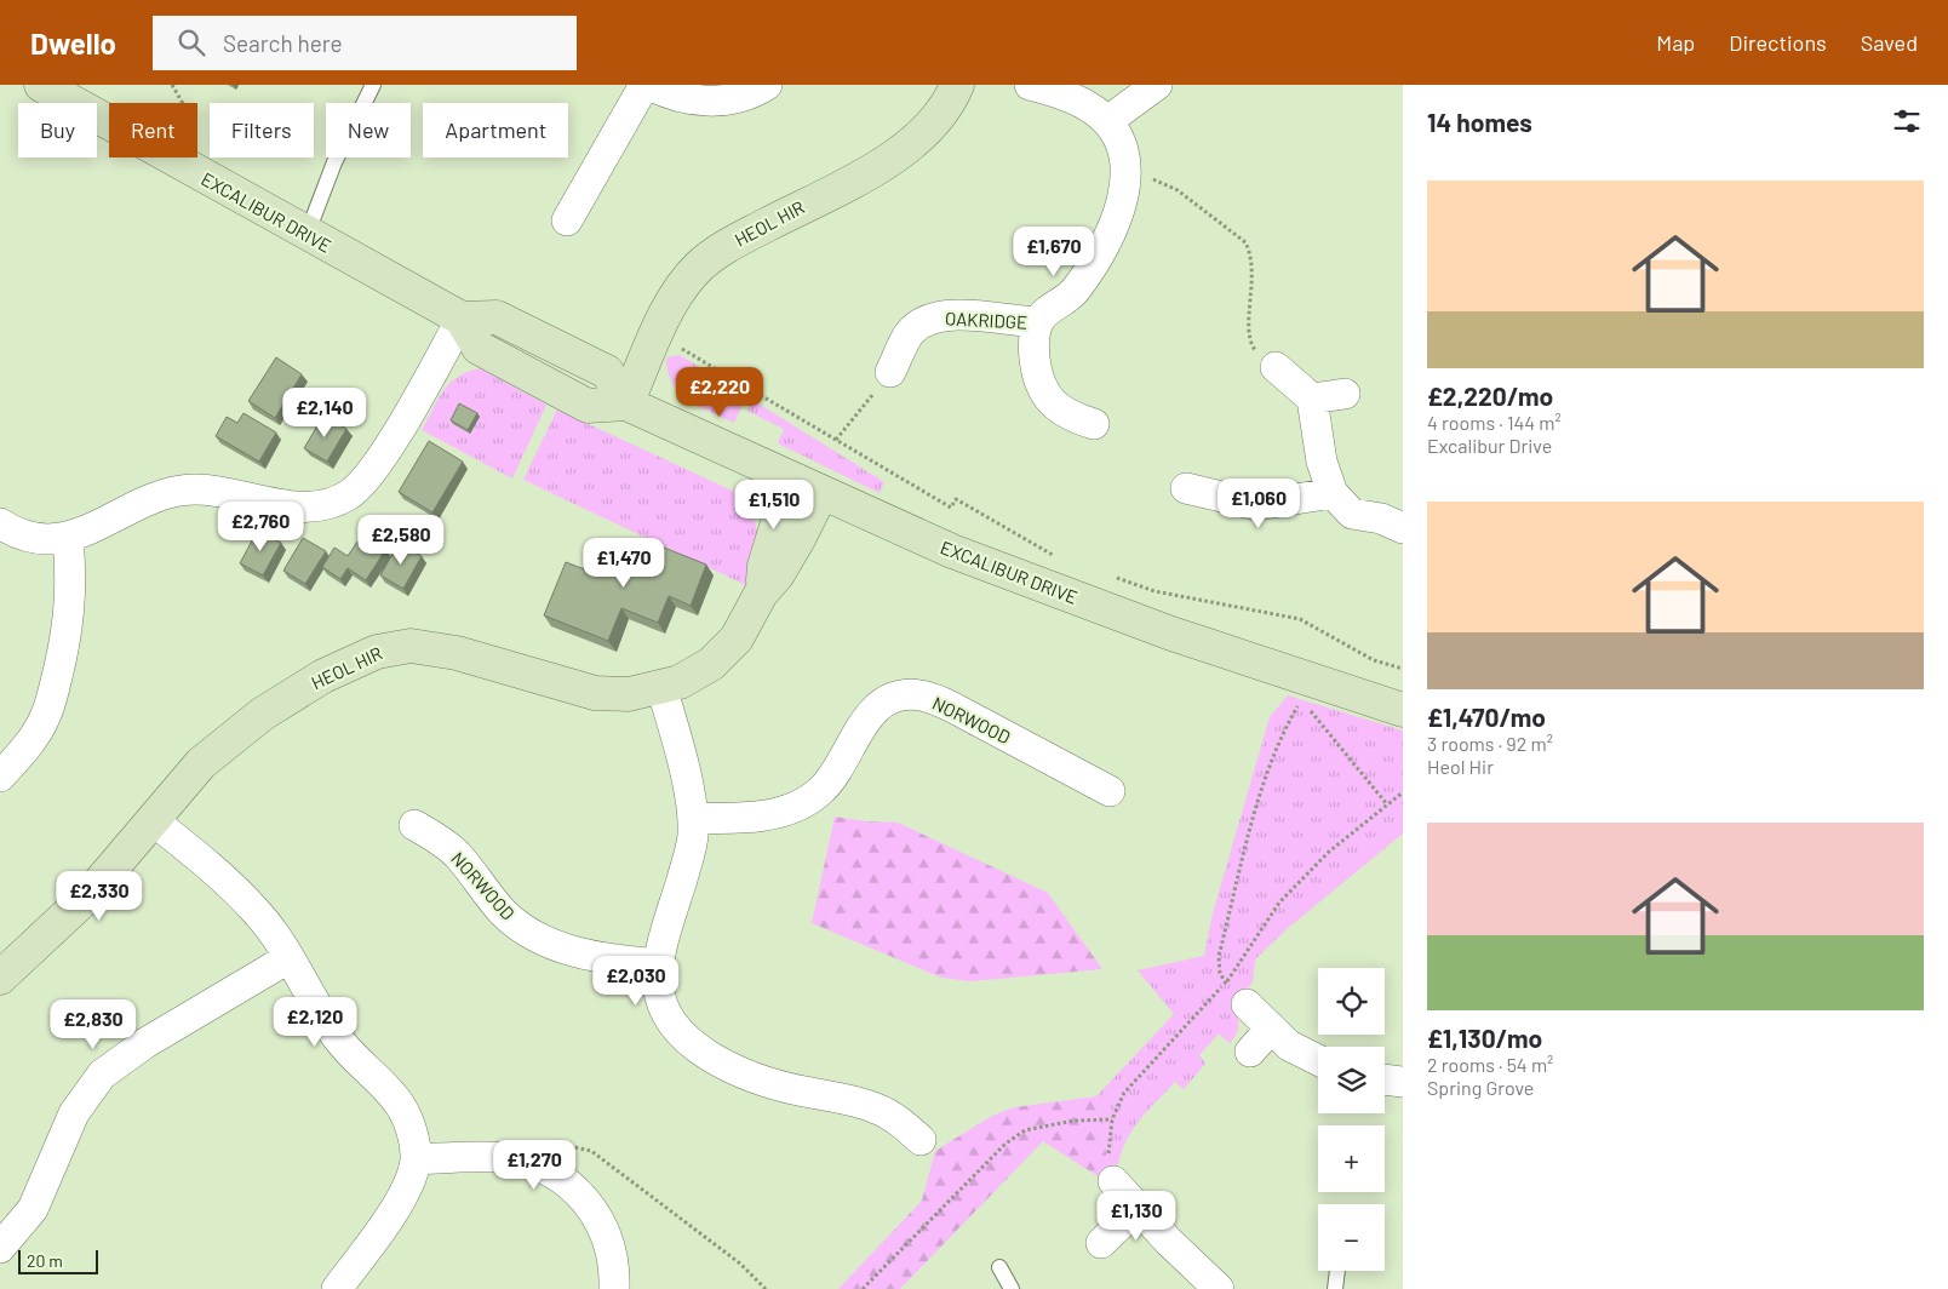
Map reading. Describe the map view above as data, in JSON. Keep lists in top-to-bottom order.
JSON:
{
  "streets": {
    "street": [
      "EXCALIBUR DRIVE",
      "HEOL HIR",
      "OAKRIDGE",
      "NORWOOD"
    ]
  },
  "crossings": [
    ["EXCALIBUR DRIVE", "HEOL HIR"]
  ],
  "scale_bar": "20 m",
  "page": {
    "header": "Dwello",
    "search": "Search here",
    "nav": ["Map", "Directions", "Saved"],
    "heading": "14 homes",
    "chip": [
      "Buy",
      "Rent",
      "Filters",
      "New",
      "Apartment"
    ],
    "list": [
      {
        "name": "£2,220/mo",
        "note": "4 rooms · 144 m² · Excalibur Drive"
      },
      {
        "name": "£1,470/mo",
        "note": "3 rooms · 92 m² · Heol Hir"
      },
      {
        "name": "£1,130/mo",
        "note": "2 rooms · 54 m² · Spring Grove"
      }
    ],
    "price": [
      "£1,670",
      "£2,220",
      "£2,140",
      "£1,060",
      "£1,510",
      "£2,760",
      "£2,580",
      "£1,470",
      "£2,330",
      "£2,030",
      "£2,120",
      "£2,830",
      "£1,270",
      "£1,130"
    ],
    "map_buttons": ["+", "−"],
    "scale": "20 m"
  }
}
